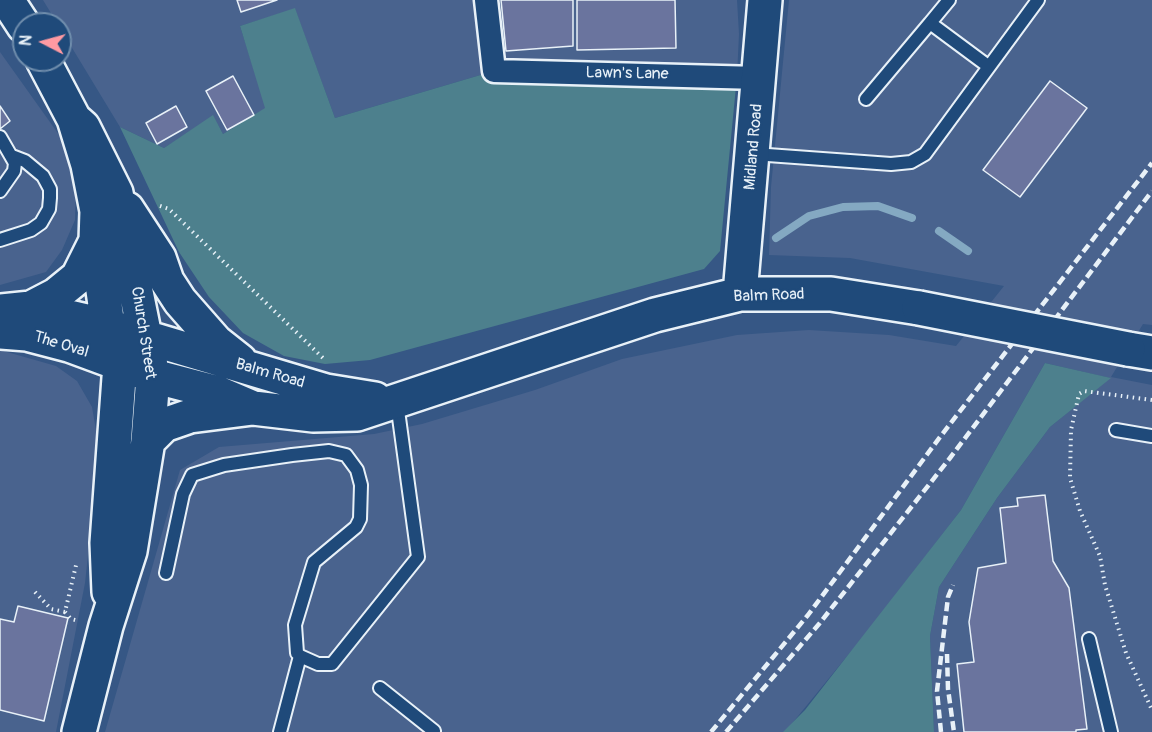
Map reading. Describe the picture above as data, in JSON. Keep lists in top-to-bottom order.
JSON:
{
  "streets": {
    "street": [
      "Lawn's Lane",
      "Midland Road",
      "Balm Road",
      "Church Street",
      "The Oval"
    ]
  },
  "crossings": [
    ["Lawn's Lane", "Midland Road"],
    ["Midland Road", "Balm Road"],
    ["Balm Road", "Church Street"],
    ["Balm Road", "The Oval"],
    ["Church Street", "The Oval"]
  ],
  "north": "left"
}
